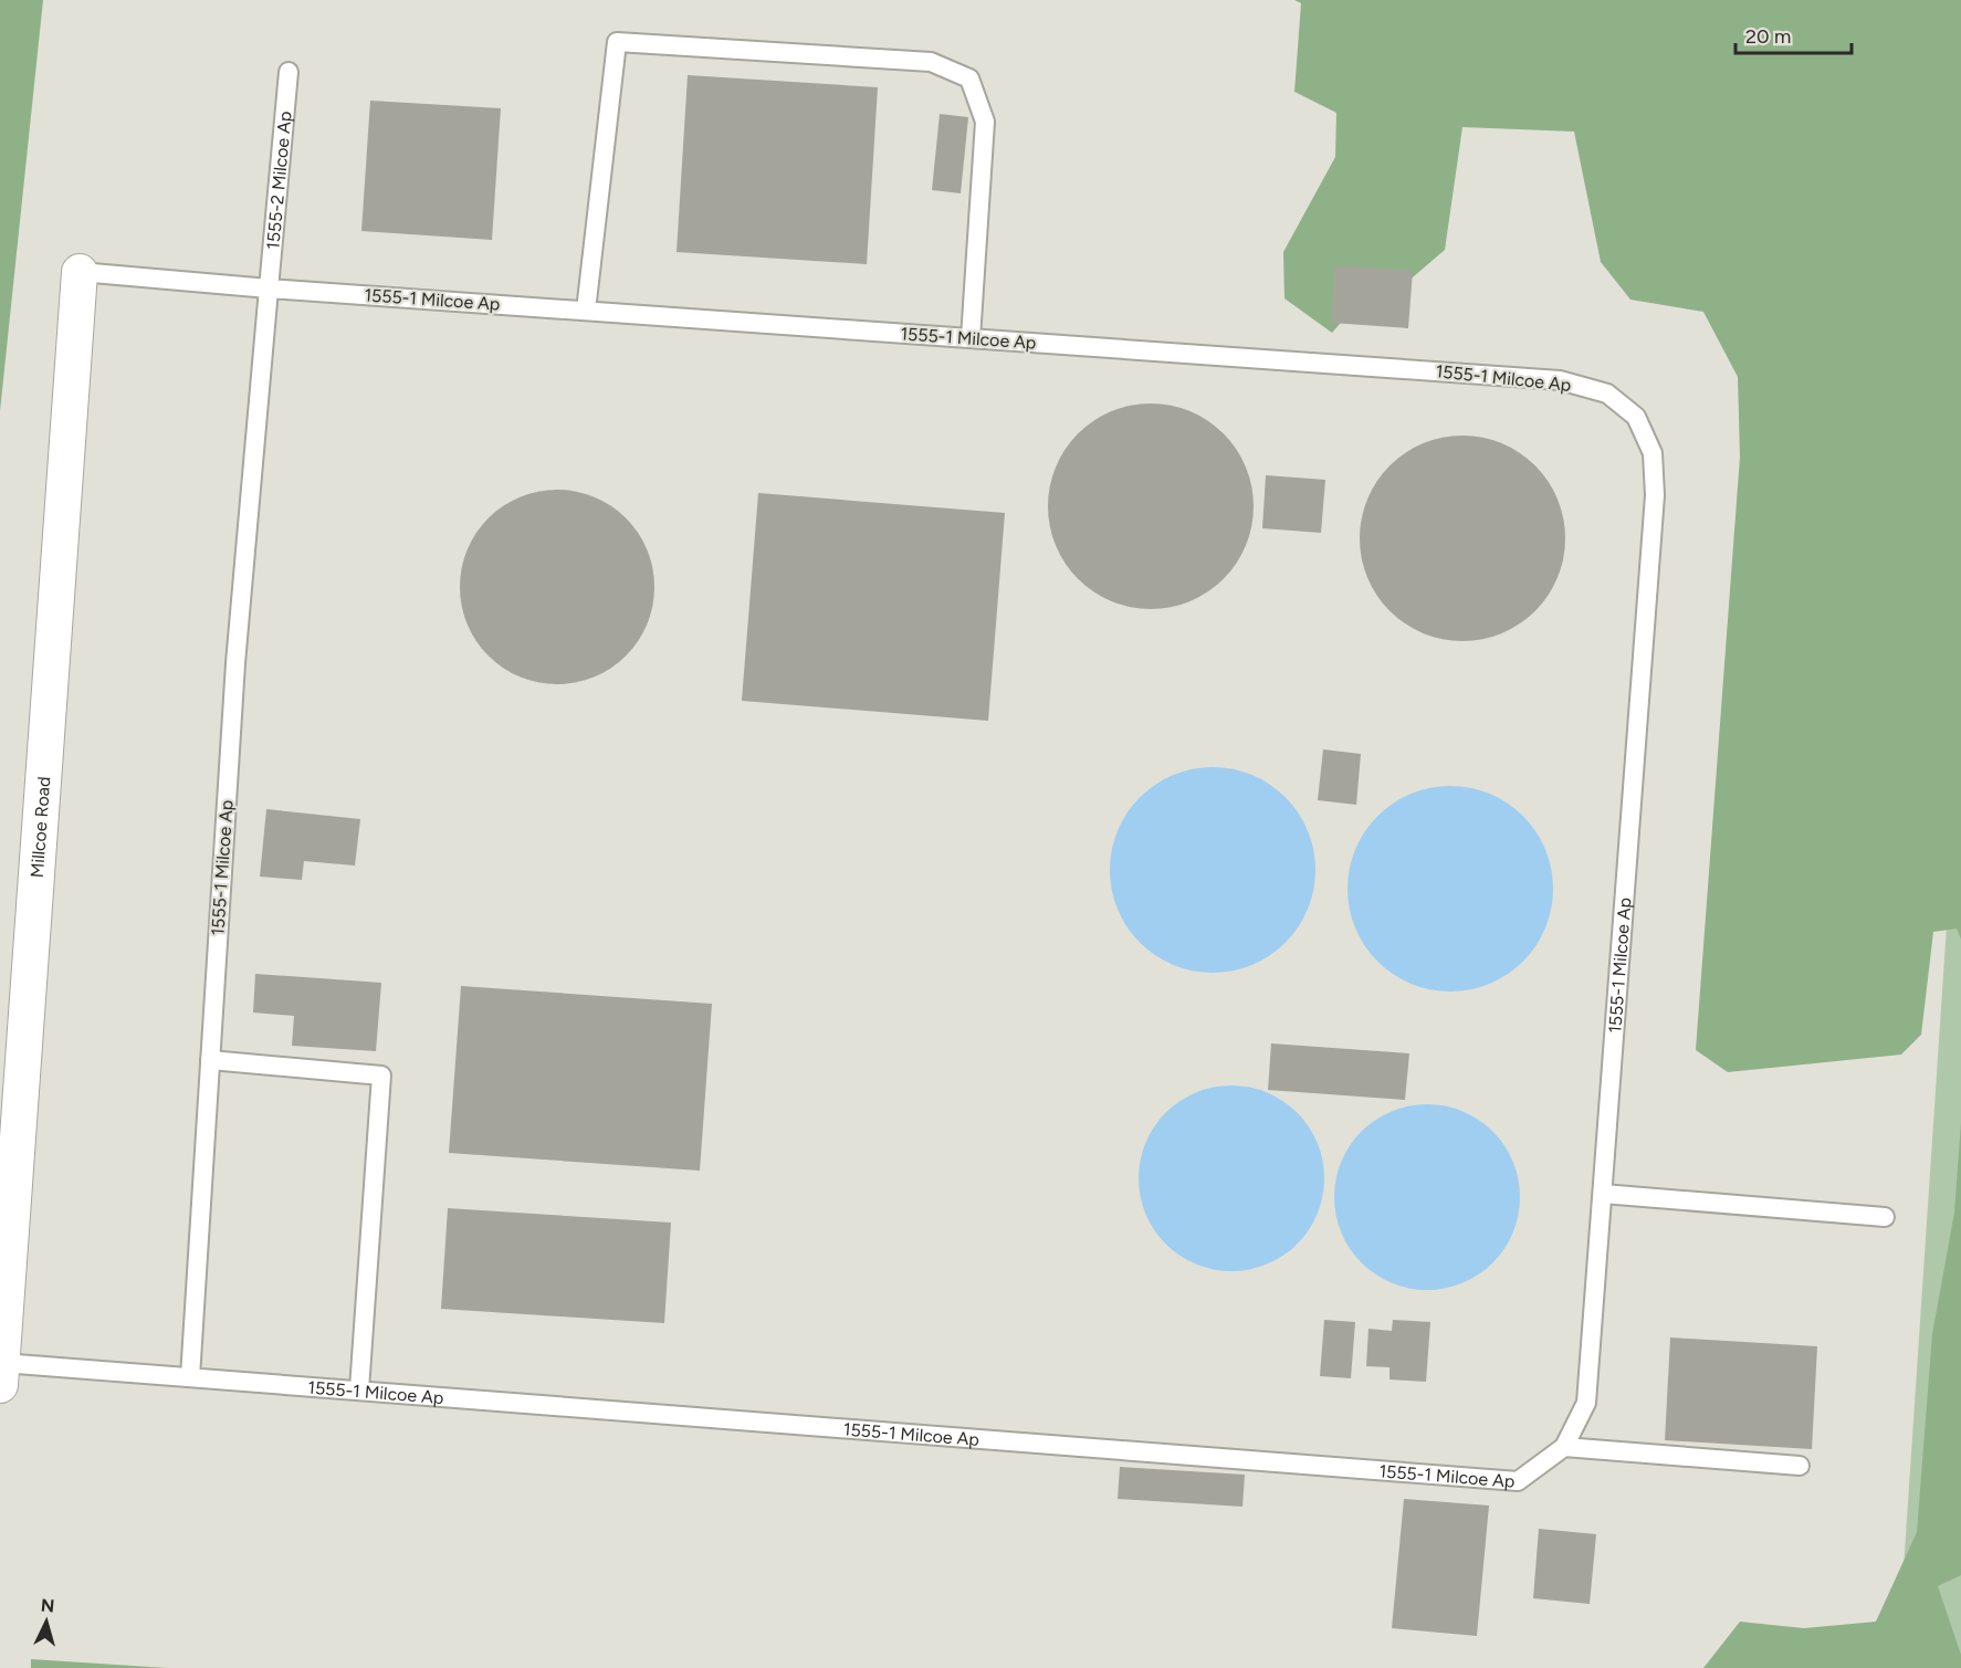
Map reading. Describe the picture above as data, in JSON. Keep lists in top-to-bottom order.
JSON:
{
  "streets": {
    "street": ["Millcoe Road"],
    "lane": ["1555-2 Milcoe Ap", "1555-1 Milcoe Ap"]
  },
  "crossings": [
    ["1555-2 Milcoe Ap", "1555-1 Milcoe Ap"],
    ["1555-1 Milcoe Ap", "Millcoe Road"]
  ],
  "scale_bar": "20 m",
  "north": "top"
}
